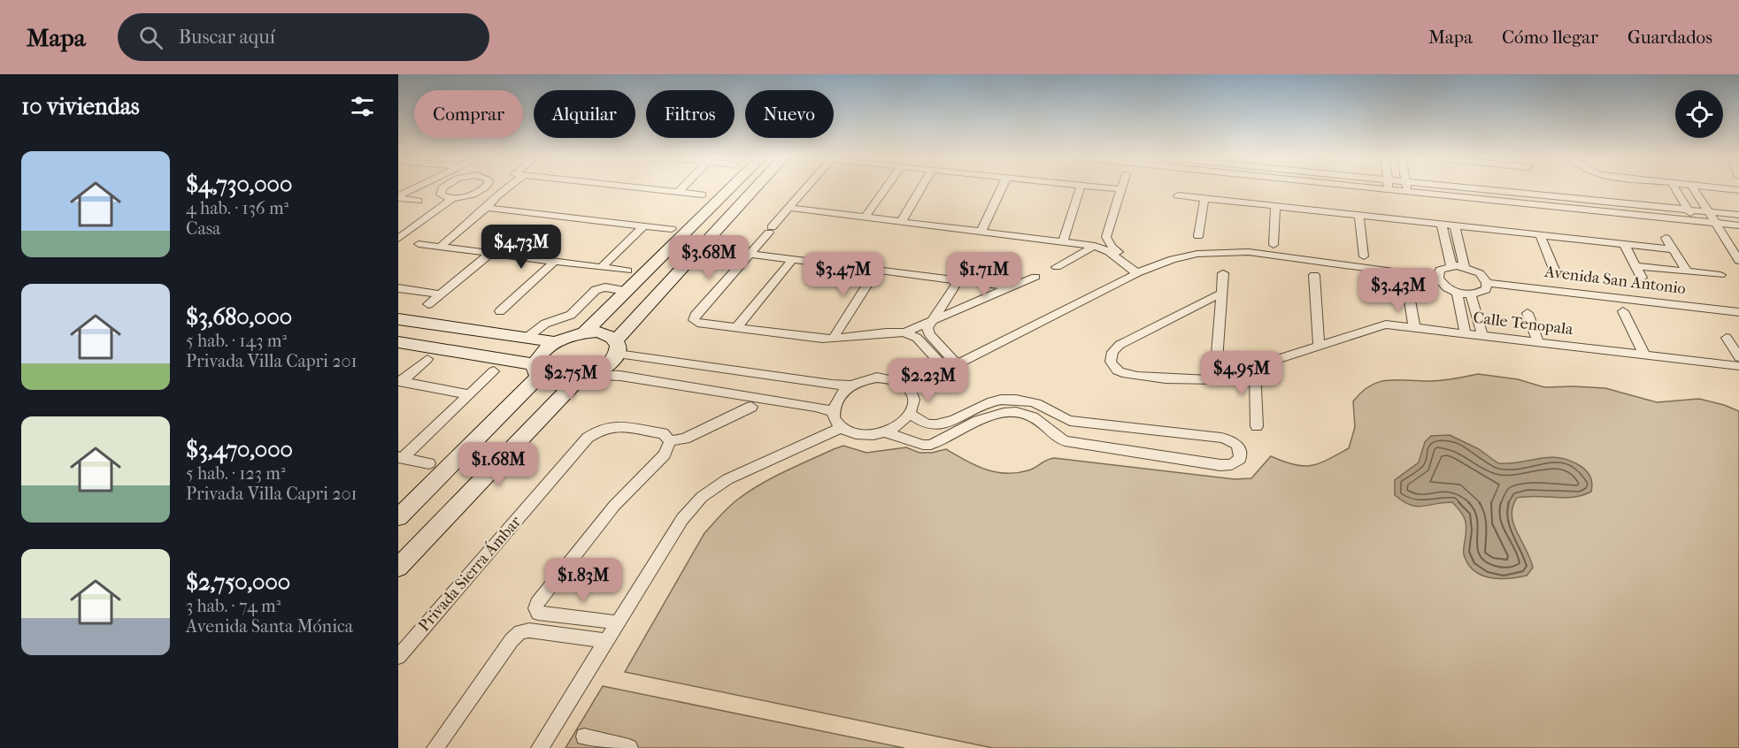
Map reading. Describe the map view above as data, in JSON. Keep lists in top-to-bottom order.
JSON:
{
  "streets": {
    "street": ["Avenida San Antonio", "Calle Tenopala", "Privada Sierra Ámbar"]
  },
  "page": {
    "header": "Mapa",
    "search": "Buscar aquí",
    "nav": ["Mapa", "Cómo llegar", "Guardados"],
    "heading": "10 viviendas",
    "chip": [
      "Comprar",
      "Alquilar",
      "Filtros",
      "Nuevo"
    ],
    "list": [
      {
        "name": "$4,730,000",
        "note": "4 hab. · 136 m² · Casa"
      },
      {
        "name": "$3,680,000",
        "note": "5 hab. · 143 m² · Privada Villa Capri 201"
      },
      {
        "name": "$3,470,000",
        "note": "5 hab. · 123 m² · Privada Villa Capri 201"
      },
      {
        "name": "$2,750,000",
        "note": "3 hab. · 74 m² · Avenida Santa Mónica"
      }
    ],
    "price": [
      "$4.73M",
      "$3.68M",
      "$3.47M",
      "$1.71M",
      "$3.43M",
      "$4.95M",
      "$2.75M",
      "$2.23M",
      "$1.68M",
      "$1.83M"
    ]
  }
}
